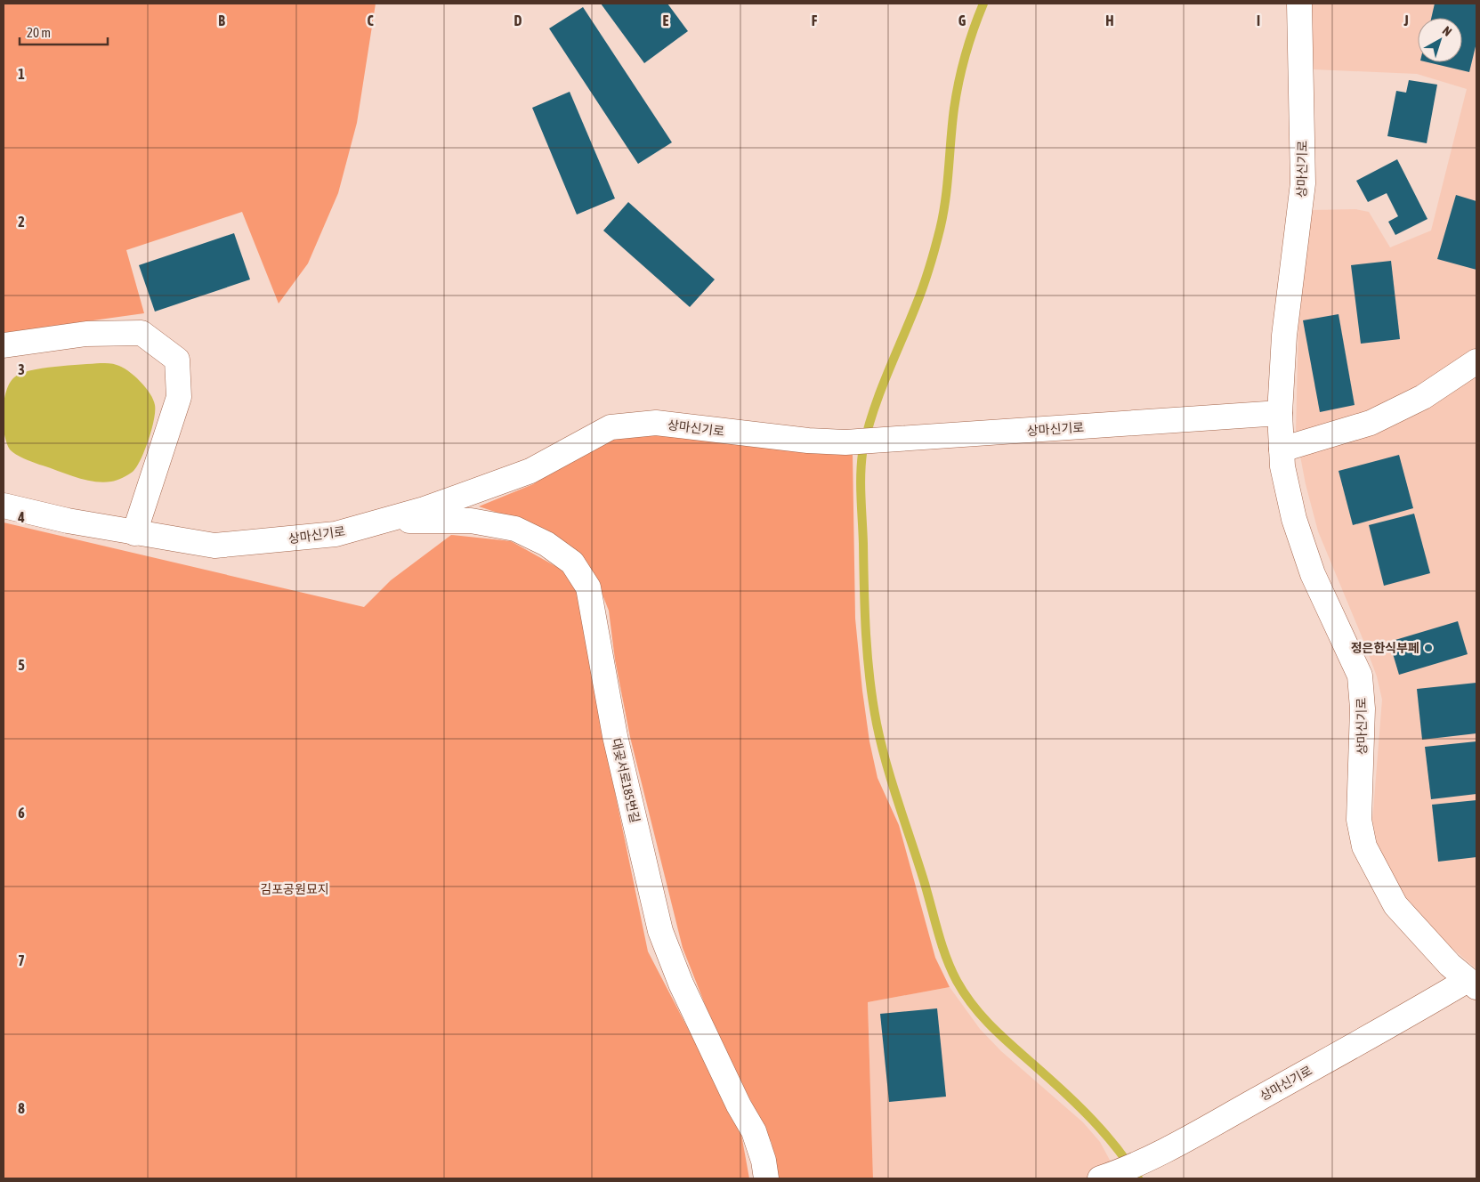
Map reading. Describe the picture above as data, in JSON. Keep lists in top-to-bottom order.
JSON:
{
  "streets": {
    "street": ["상마신기로", "대곶서로185번길"]
  },
  "crossings": [
    ["상마신기로", "대곶서로185번길"]
  ],
  "parks": ["김포공원묘지"],
  "places": ["정은한식부페"],
  "scale_bar": "20 m",
  "north": "top right",
  "grid": {
    "columns": [
      "B",
      "C",
      "D",
      "E",
      "F",
      "G",
      "H",
      "I",
      "J"
    ],
    "rows": [
      "1",
      "2",
      "3",
      "4",
      "5",
      "6",
      "7",
      "8"
    ]
  }
}
